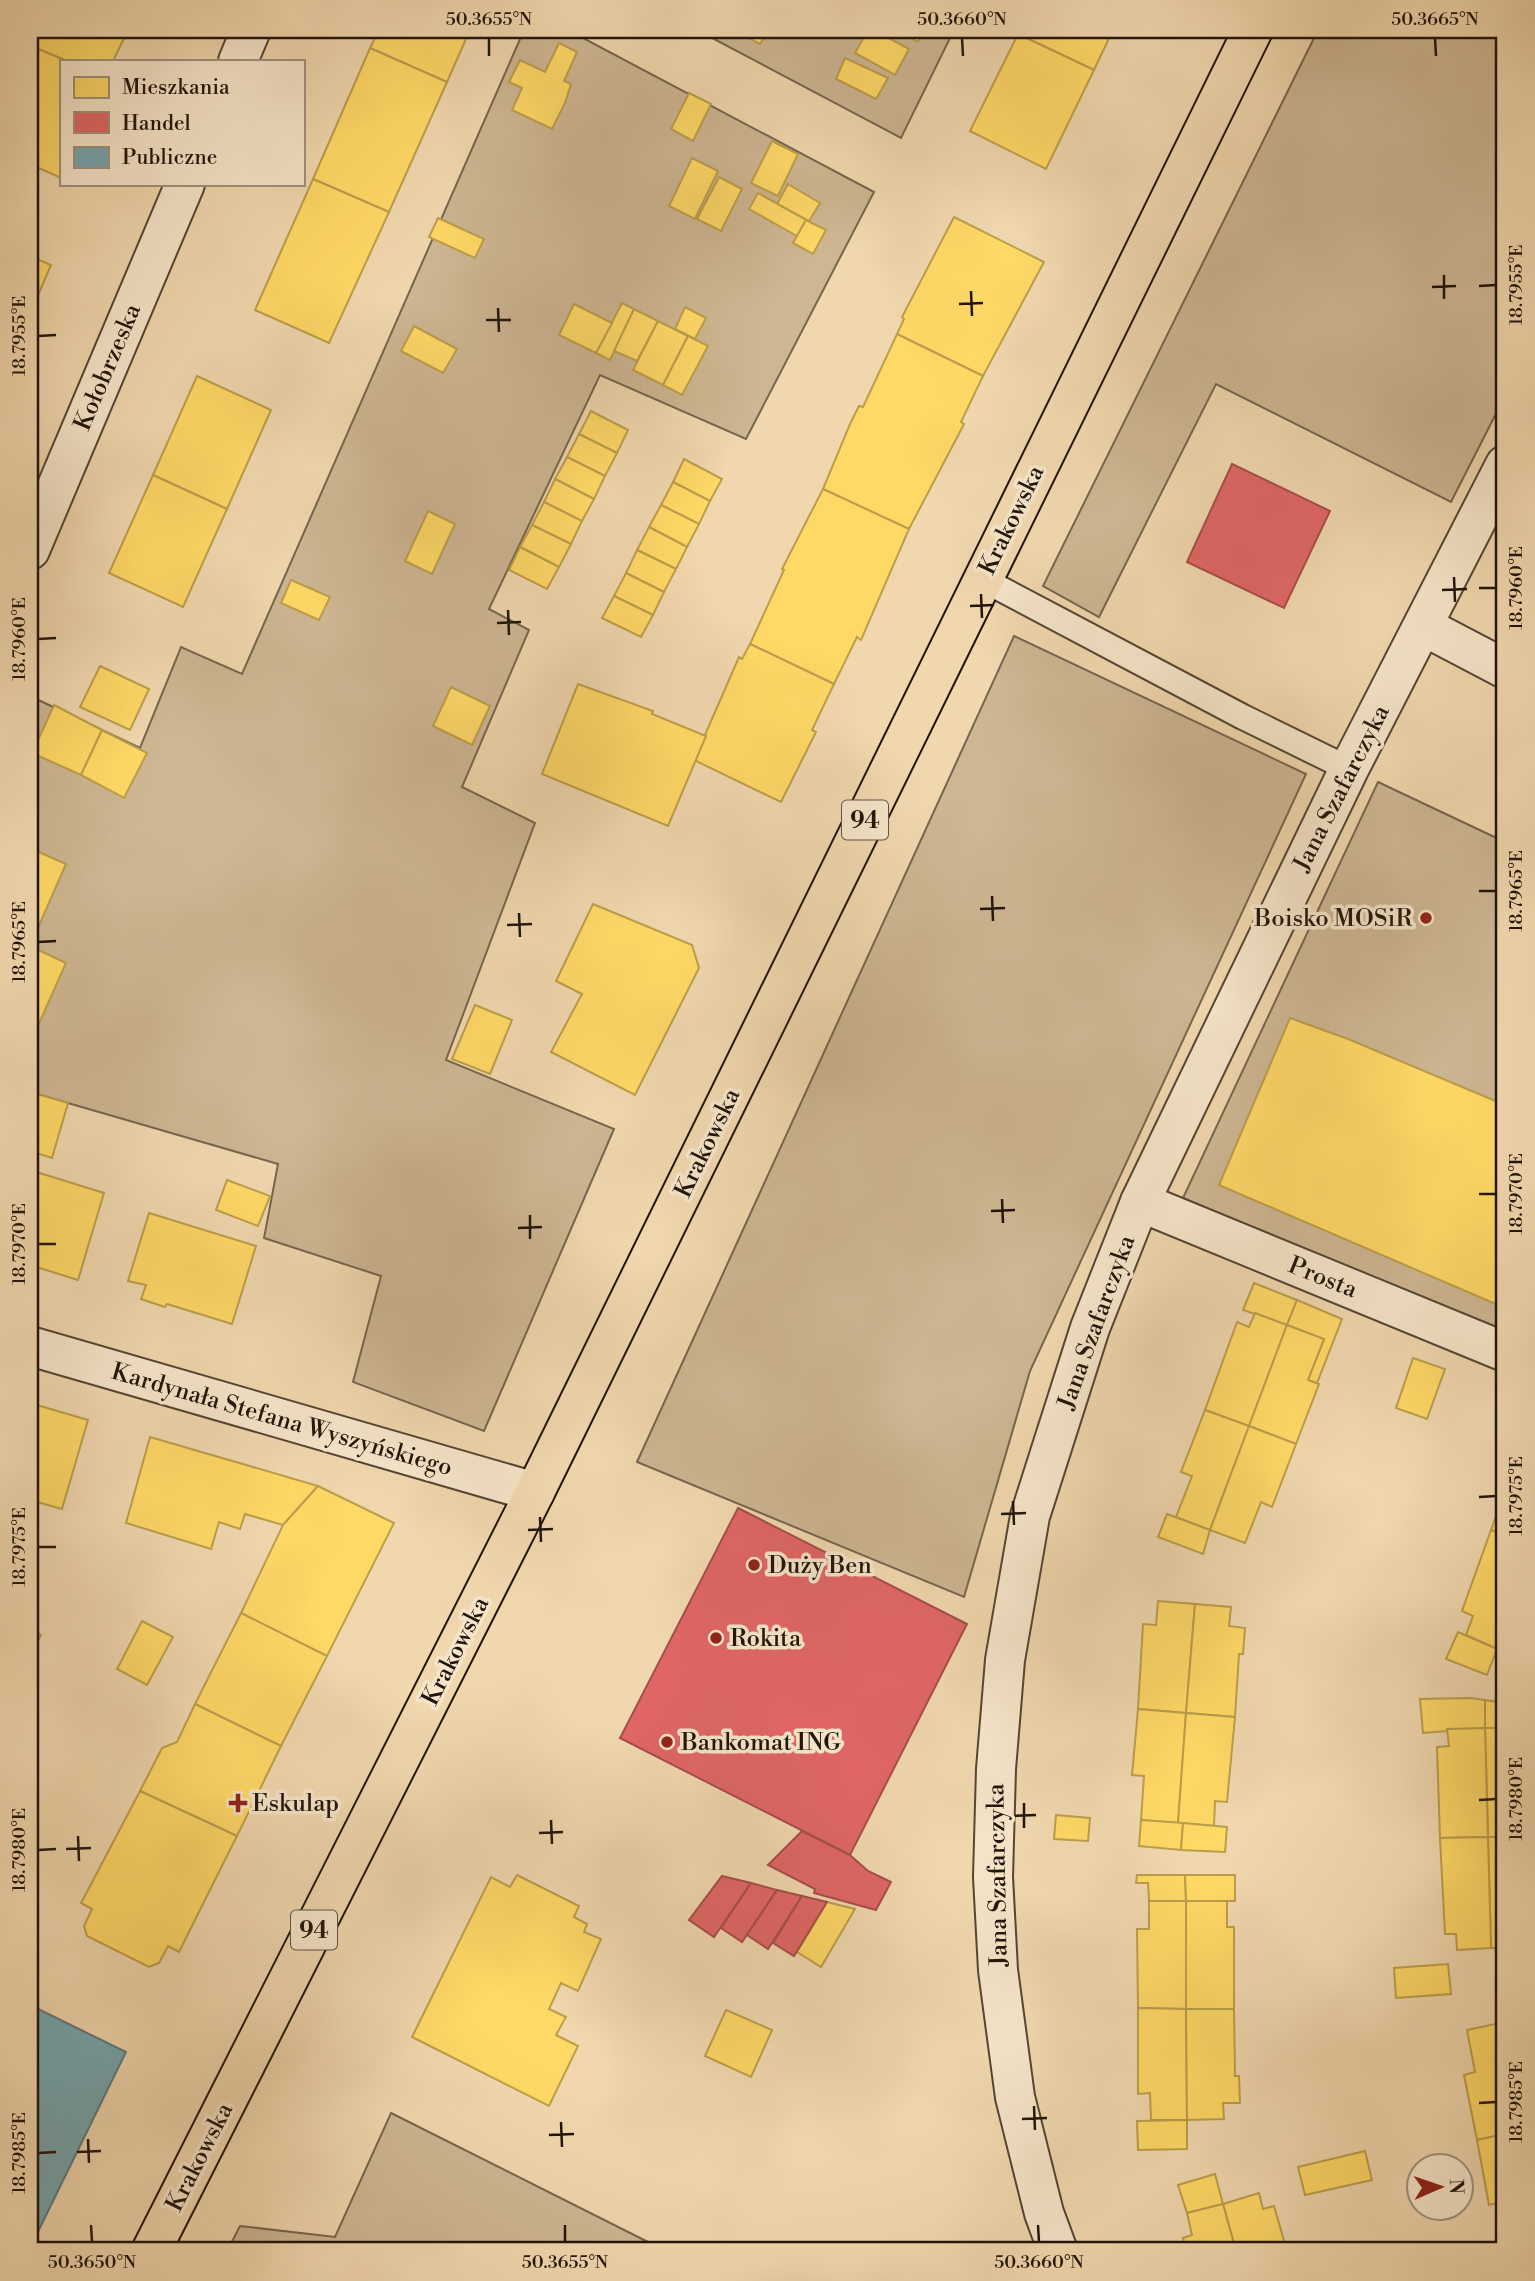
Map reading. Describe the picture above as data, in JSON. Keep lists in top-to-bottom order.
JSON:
{
  "streets": {
    "main road": ["Krakowska", "94"],
    "street": [
      "Kołobrzeska",
      "Jana Szafarczyka",
      "Prosta",
      "Kardynała Stefana Wyszyńskiego"
    ]
  },
  "crossings": [
    ["Krakowska", "Kardynała Stefana Wyszyńskiego"],
    ["Jana Szafarczyka", "Prosta"]
  ],
  "places": {
    "other": [
      "Boisko MOSiR",
      "Duży Ben",
      "Rokita",
      "Bankomat ING"
    ],
    "health": ["Eskulap"]
  },
  "legend": ["Mieszkania", "Handel", "Publiczne"],
  "north": "right",
  "coordinates": [
    "50.3655°N",
    "50.3660°N",
    "50.3665°N",
    "18.7955°E",
    "18.7960°E",
    "18.7965°E",
    "18.7970°E",
    "18.7975°E",
    "18.7980°E",
    "18.7985°E",
    "50.3650°N"
  ]
}
